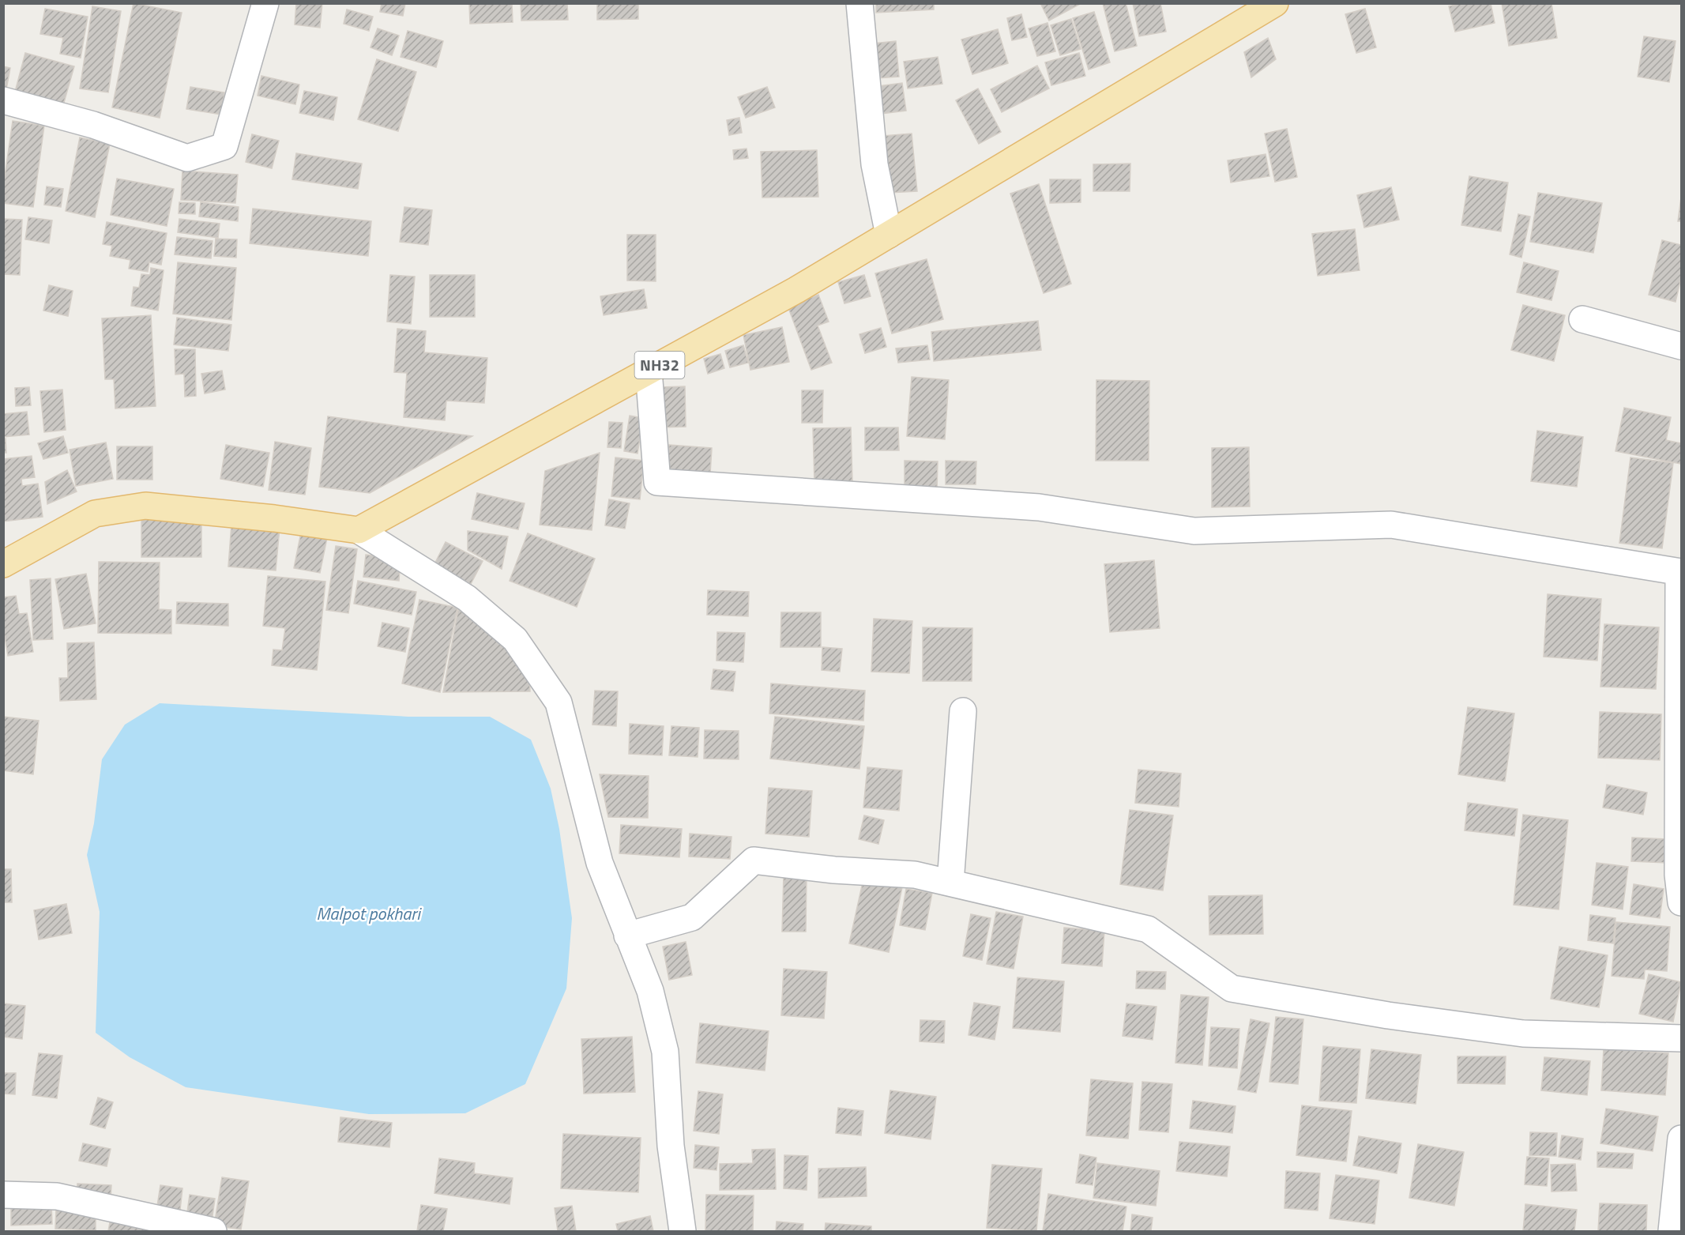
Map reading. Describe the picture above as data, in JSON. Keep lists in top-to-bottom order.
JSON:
{
  "streets": {
    "main road": ["NH32"]
  },
  "water": ["Malpot pokhari"]
}
